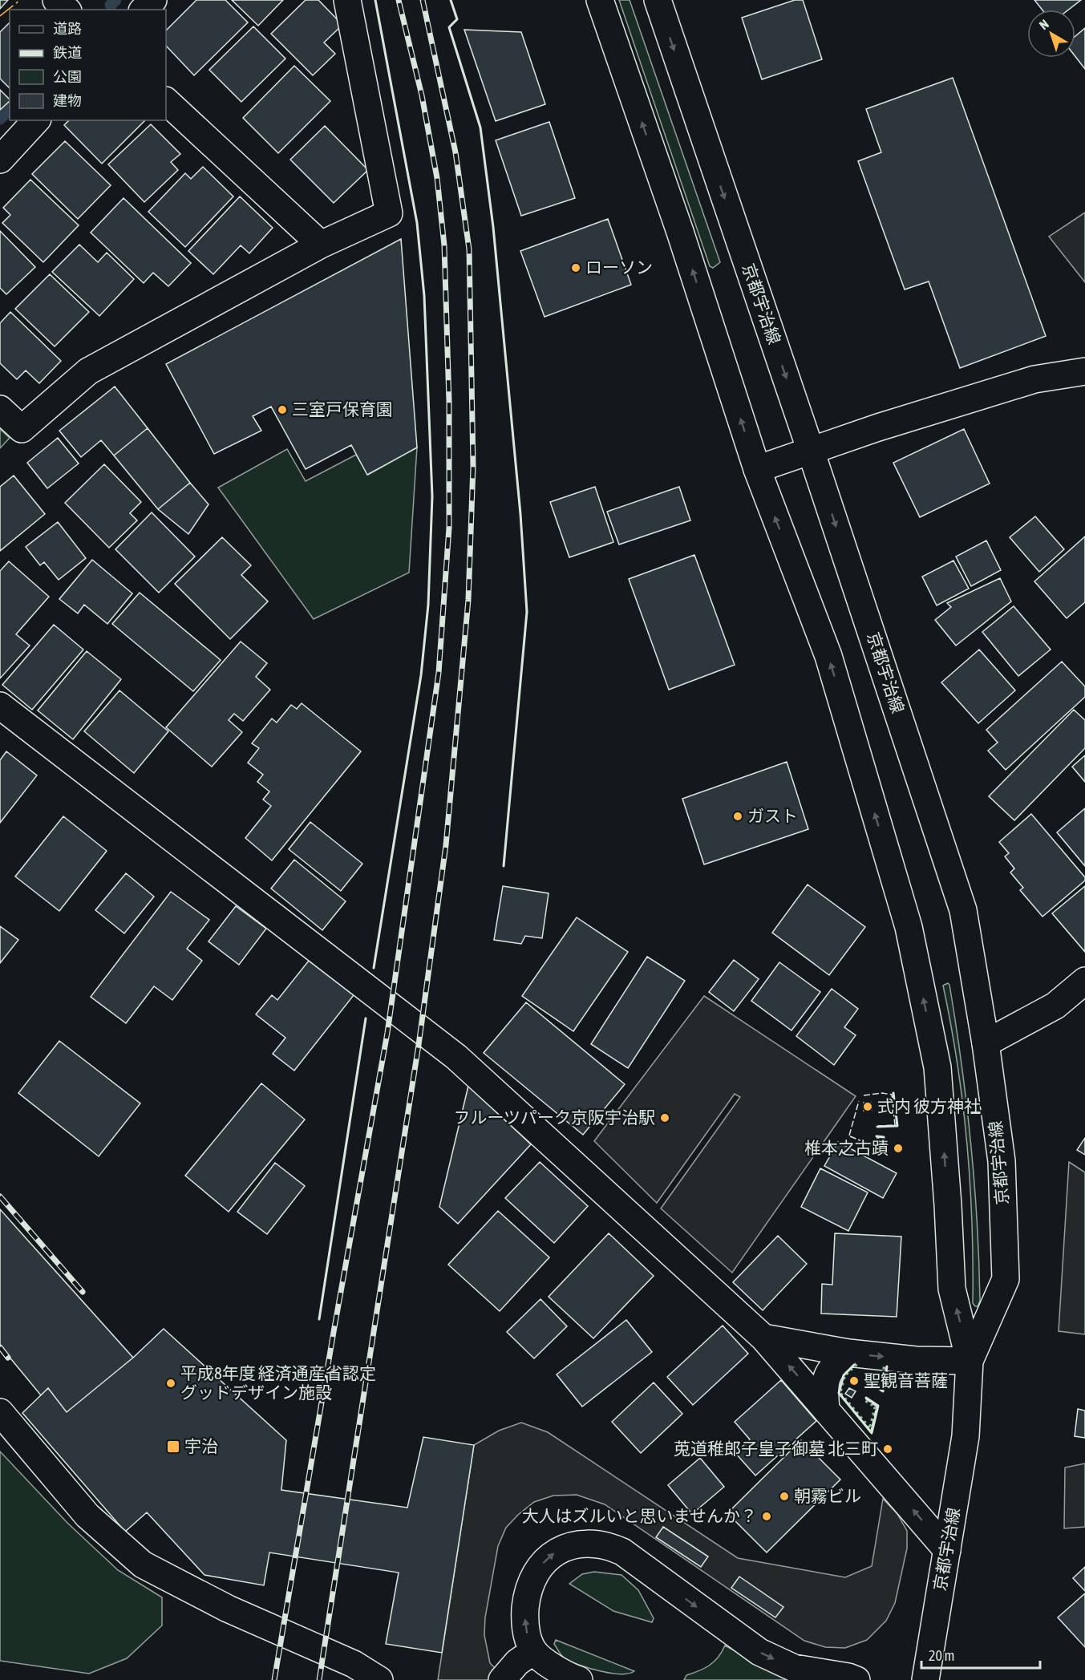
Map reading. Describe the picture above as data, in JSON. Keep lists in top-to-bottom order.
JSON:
{
  "streets": {
    "street": ["京都宇治線"]
  },
  "places": {
    "other": [
      "ローソン",
      "三室戸保育園",
      "ガスト",
      "式内 彼方神社",
      "フルーツパーク京阪宇治駅",
      "椎本之古蹟",
      "聖観音菩薩",
      "平成8年度 経済通産省認定 グッドデザイン施設",
      "莵道稚郎子皇子御墓 北三町",
      "朝霧ビル",
      "大人はズルいと思いませんか？"
    ],
    "transit": ["宇治"]
  },
  "legend": [
    "道路",
    "鉄道",
    "公園",
    "建物"
  ],
  "scale_bar": "20 m",
  "north": "top left"
}
